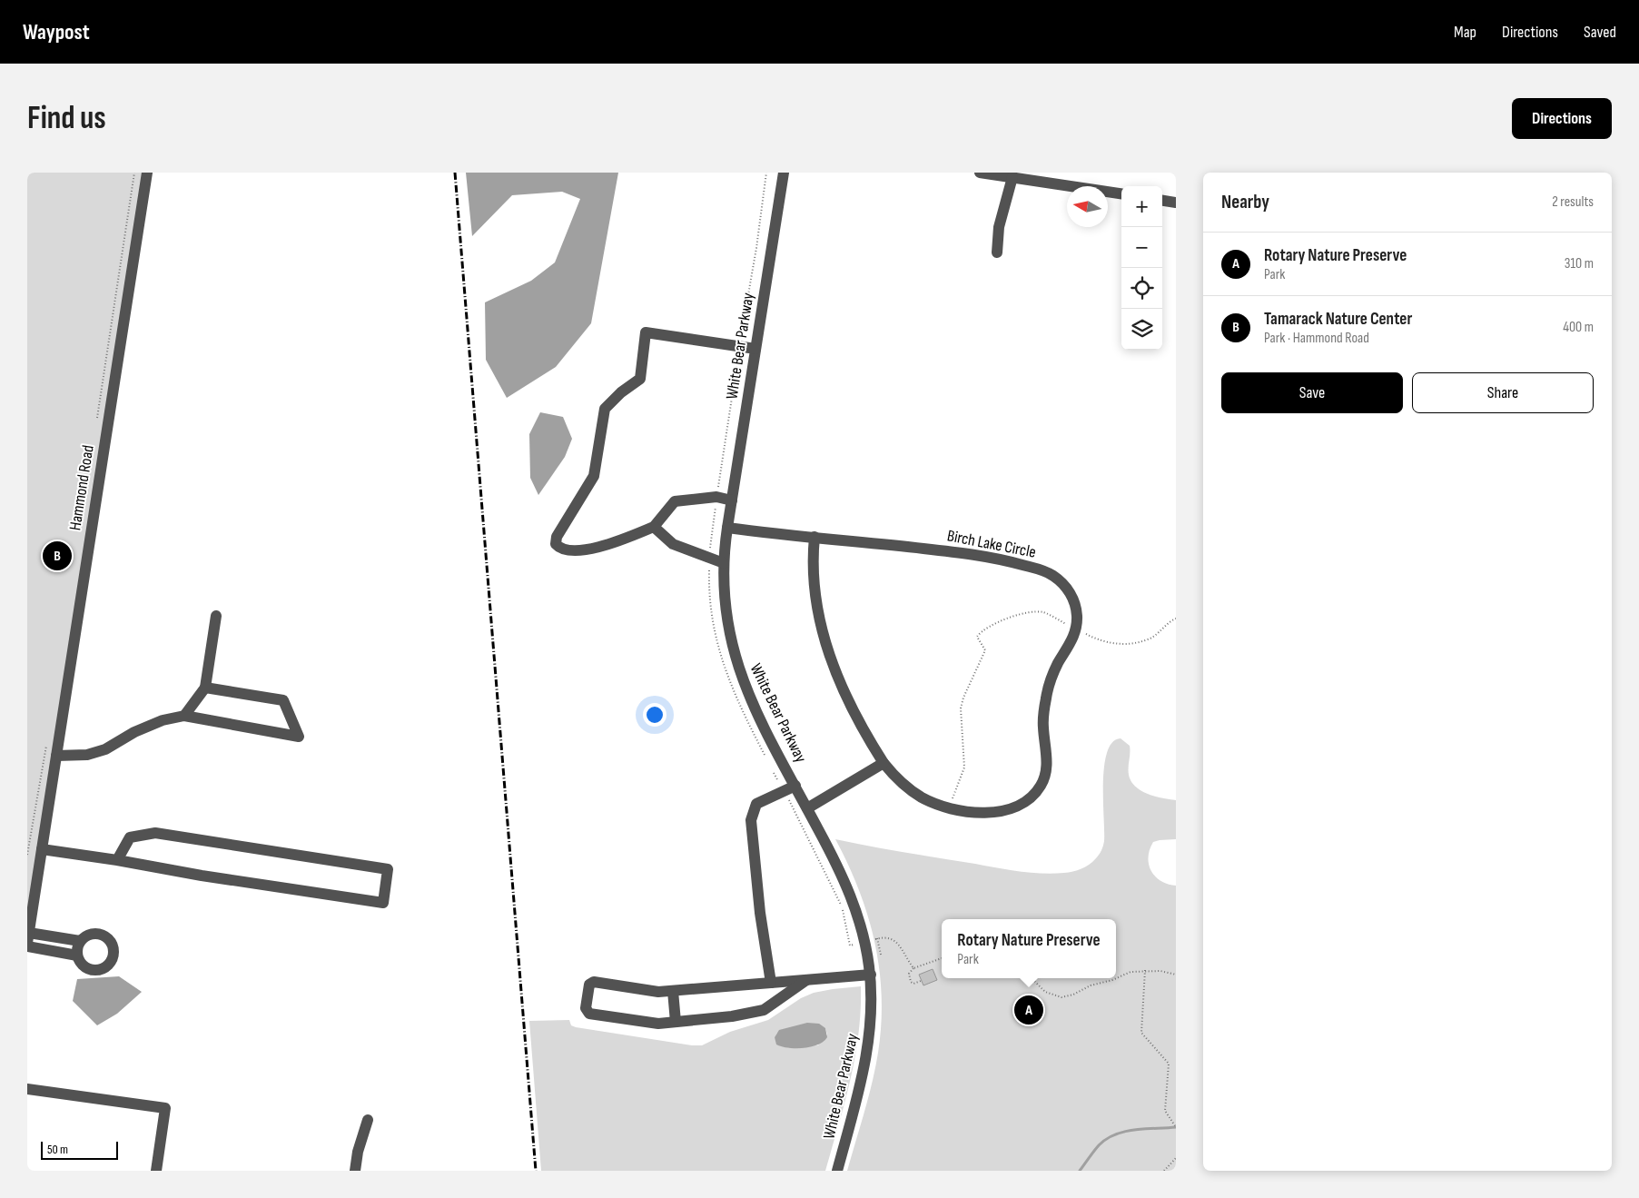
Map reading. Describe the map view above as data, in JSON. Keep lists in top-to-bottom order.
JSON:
{
  "streets": {
    "street": ["White Bear Parkway", "Hammond Road", "Birch Lake Circle"]
  },
  "crossings": [
    ["White Bear Parkway", "Birch Lake Circle"]
  ],
  "scale_bar": "50 m",
  "north": "left",
  "page": {
    "header": "Waypost",
    "nav": ["Map", "Directions", "Saved"],
    "buttons": [
      "Directions",
      ["Save", "Share"]
    ],
    "title": "Find us",
    "heading": ["Nearby", "2 results"],
    "map_buttons": ["+", "−"],
    "list": [
      {
        "mark": "A",
        "name": "Rotary Nature Preserve",
        "note": "Park",
        "value": "310 m"
      },
      {
        "mark": "B",
        "name": "Tamarack Nature Center",
        "note": "Park · Hammond Road",
        "value": "400 m"
      }
    ],
    "pins": ["B", "A"],
    "popup": ["Rotary Nature Preserve", "Park"],
    "scale": "50 m"
  }
}
